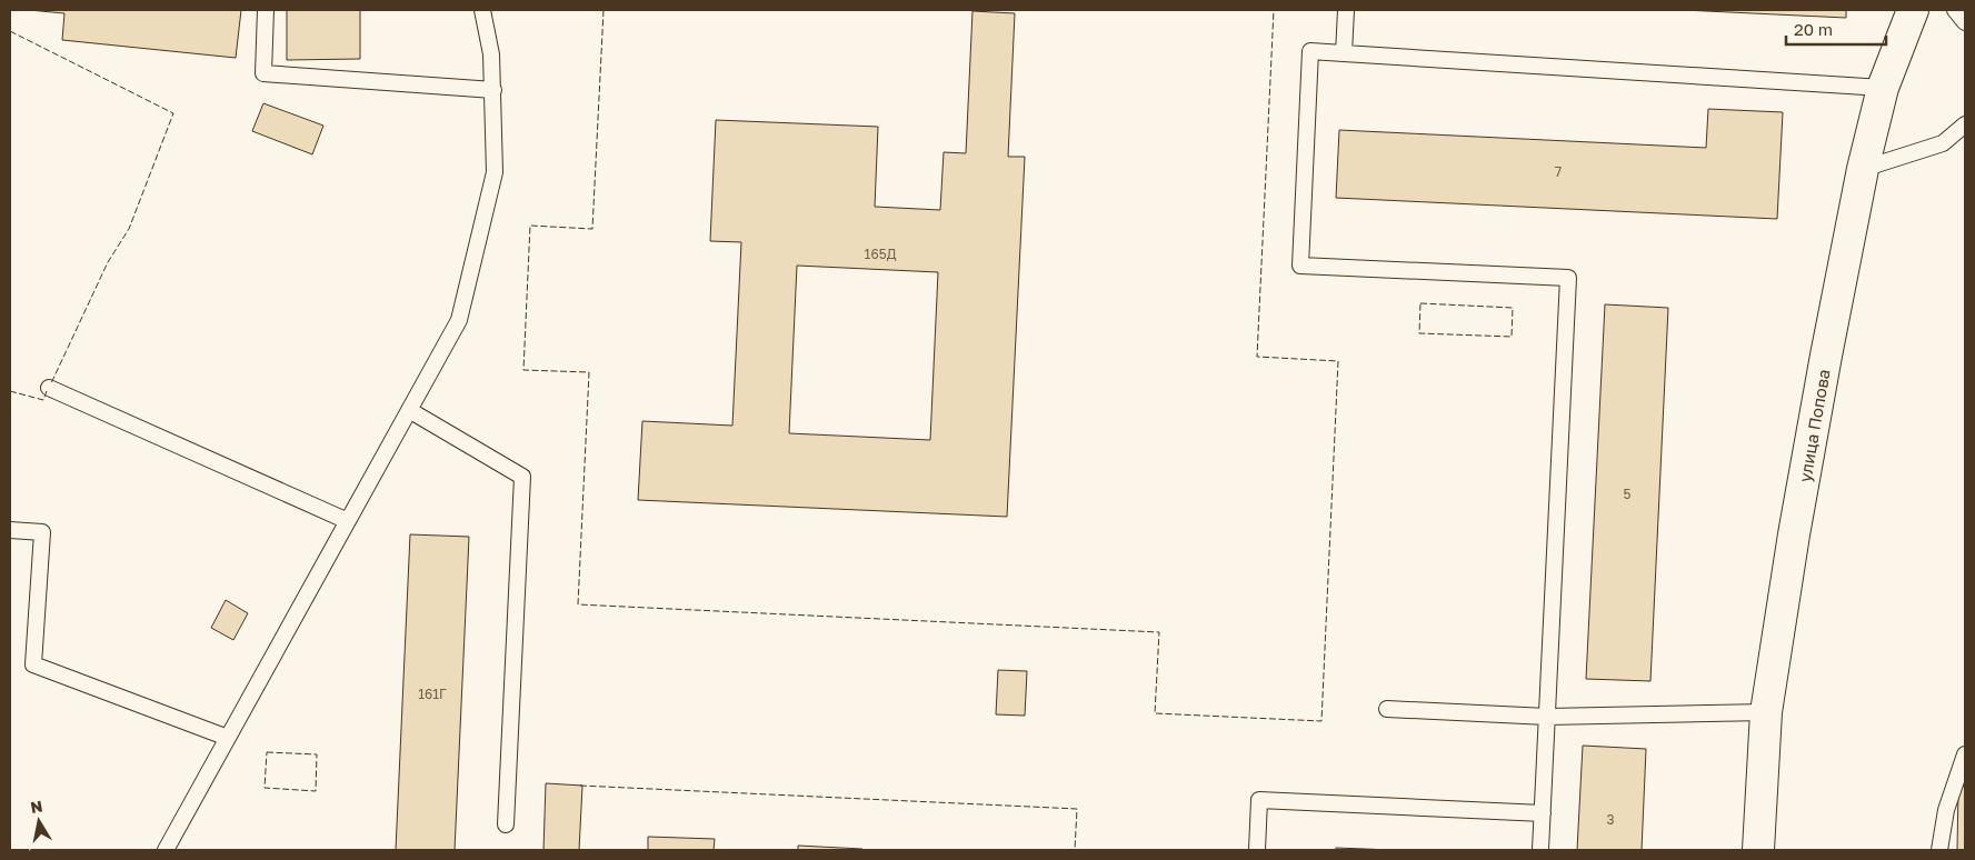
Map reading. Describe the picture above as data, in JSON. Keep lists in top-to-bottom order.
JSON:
{
  "streets": {
    "street": ["улица Попова"]
  },
  "house_numbers": [
    "7",
    "165Д",
    "5",
    "161Г",
    "3"
  ],
  "scale_bar": "20 m",
  "north": "top"
}
